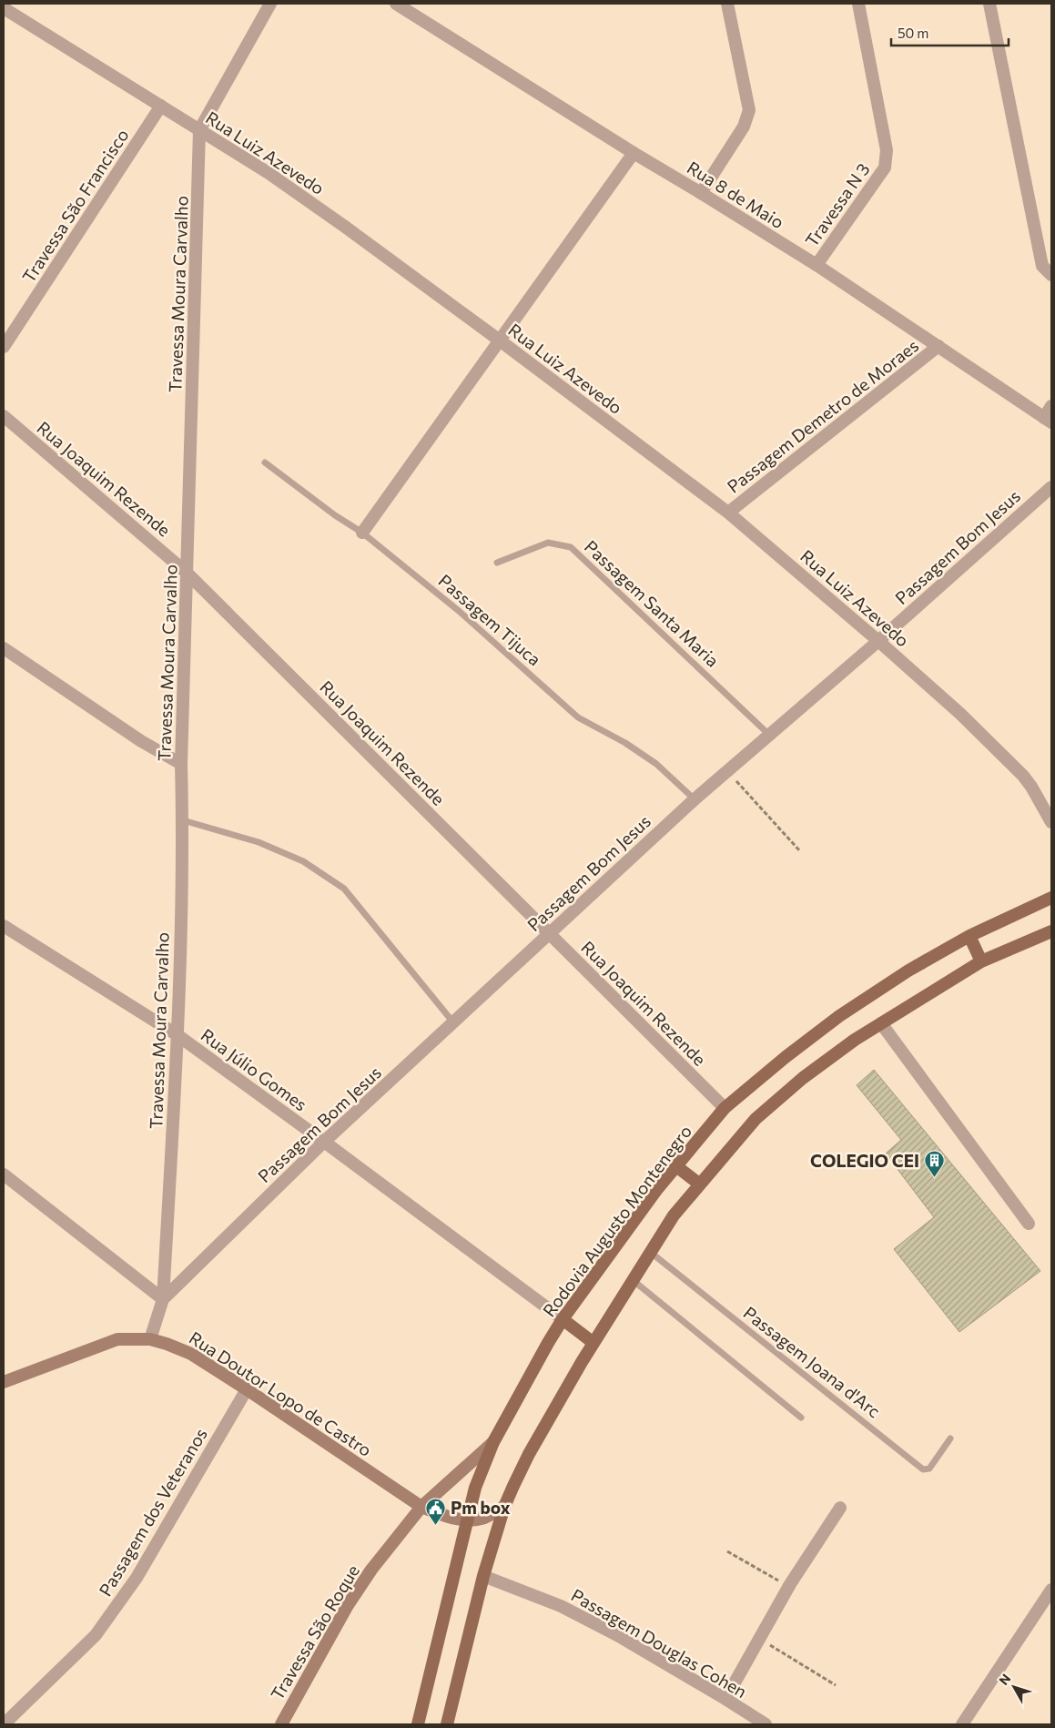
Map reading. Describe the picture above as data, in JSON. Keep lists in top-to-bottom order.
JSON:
{
  "streets": {
    "main road": ["Rodovia Augusto Montenegro", "Rua Doutor Lopo de Castro", "Travessa São Roque"],
    "street": [
      "Rua Luiz Azevedo",
      "Rua 8 de Maio",
      "Travessa N 3",
      "Travessa São Francisco",
      "Travessa Moura Carvalho",
      "Passagem Demetro de Moraes",
      "Rua Joaquim Rezende",
      "Passagem Bom Jesus",
      "Rua Júlio Gomes",
      "Passagem dos Veteranos",
      "Passagem Douglas Cohen"
    ],
    "lane": ["Passagem Santa Maria", "Passagem Tijuca", "Passagem Joana d'Arc"]
  },
  "crossings": [
    ["Rua Luiz Azevedo", "Travessa São Francisco"],
    ["Rua Luiz Azevedo", "Travessa Moura Carvalho"],
    ["Rua Luiz Azevedo", "Passagem Demetro de Moraes"],
    ["Rua Luiz Azevedo", "Passagem Bom Jesus"],
    ["Rua 8 de Maio", "Travessa N 3"],
    ["Rua 8 de Maio", "Passagem Demetro de Moraes"],
    ["Travessa Moura Carvalho", "Rua Joaquim Rezende"],
    ["Travessa Moura Carvalho", "Passagem Bom Jesus"],
    ["Travessa Moura Carvalho", "Rua Júlio Gomes"],
    ["Travessa Moura Carvalho", "Rua Doutor Lopo de Castro"],
    ["Rua Joaquim Rezende", "Passagem Bom Jesus"],
    ["Rua Joaquim Rezende", "Rodovia Augusto Montenegro"],
    ["Passagem Bom Jesus", "Passagem Santa Maria"],
    ["Passagem Bom Jesus", "Passagem Tijuca"],
    ["Passagem Bom Jesus", "Rua Júlio Gomes"],
    ["Rua Júlio Gomes", "Rodovia Augusto Montenegro"],
    ["Rodovia Augusto Montenegro", "Rua Doutor Lopo de Castro"],
    ["Rodovia Augusto Montenegro", "Travessa São Roque"],
    ["Rua Doutor Lopo de Castro", "Passagem dos Veteranos"],
    ["Rua Doutor Lopo de Castro", "Travessa São Roque"]
  ],
  "places": {
    "building": ["COLEGIO CEI"],
    "public building": ["Pm box"]
  },
  "scale_bar": "50 m",
  "north": "top left"
}
